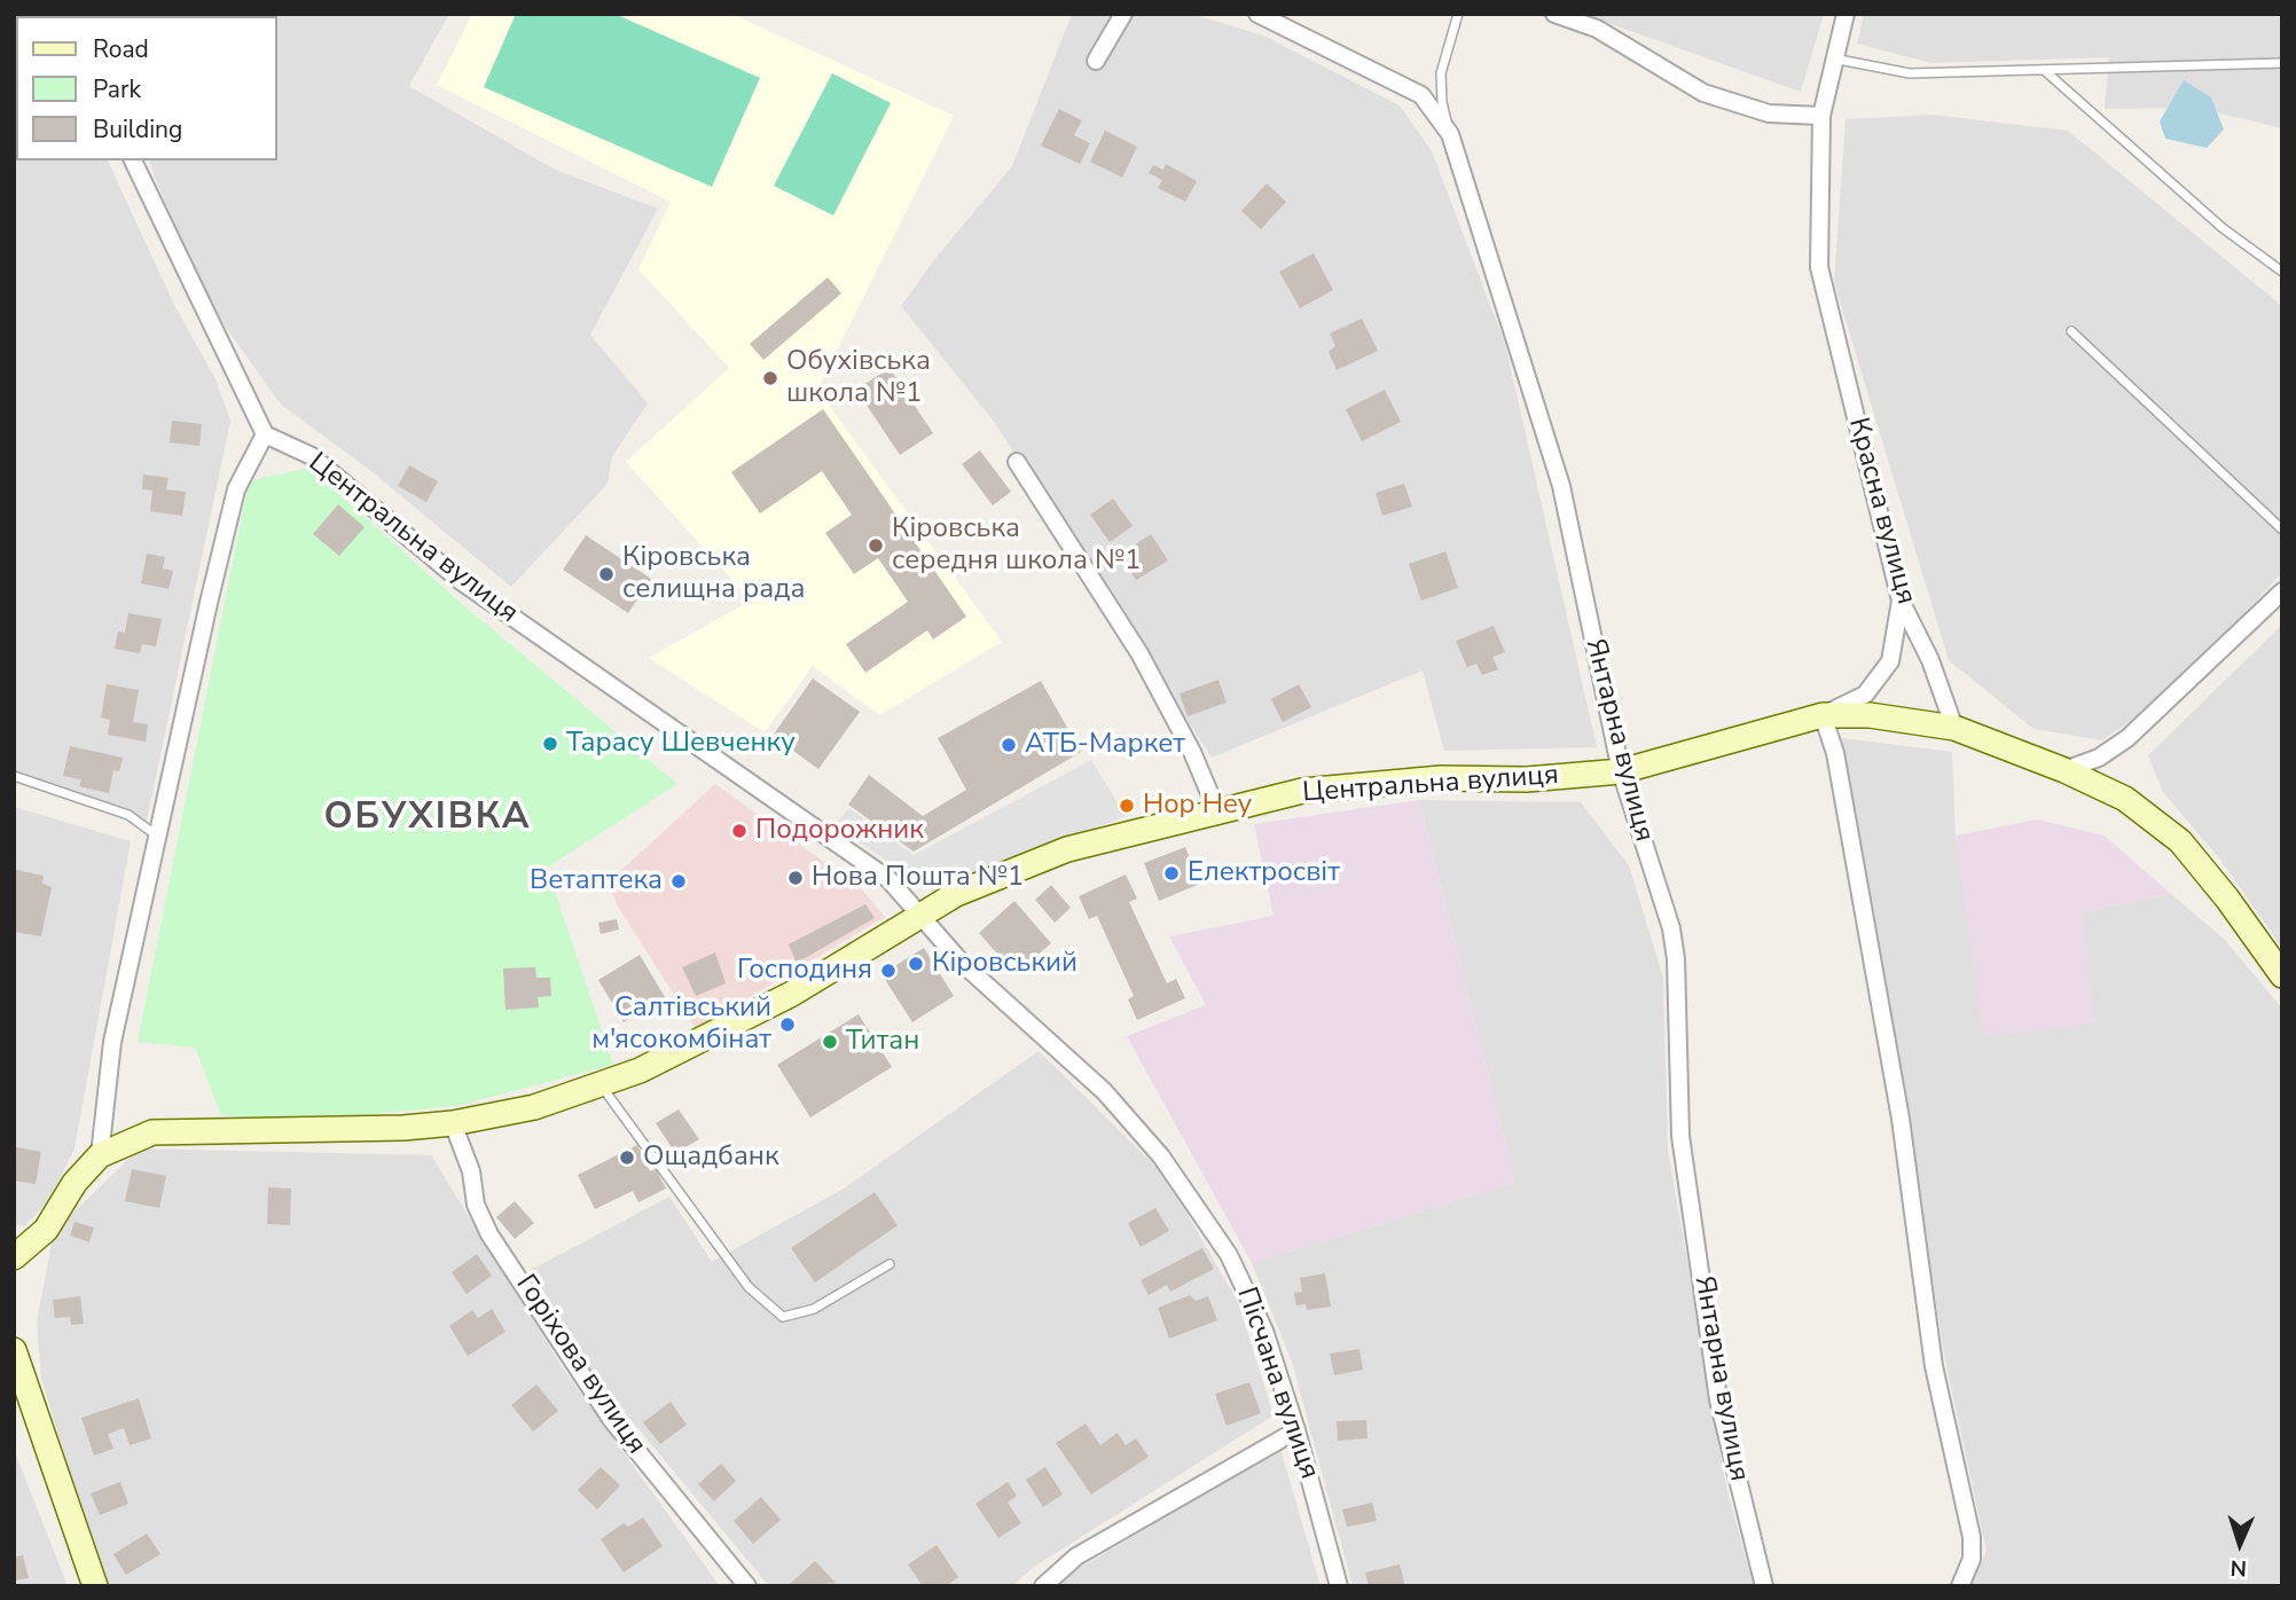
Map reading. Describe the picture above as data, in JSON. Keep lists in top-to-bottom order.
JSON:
{
  "streets": {
    "street": [
      "Красна вулиця",
      "Центральна вулиця",
      "Янтарна вулиця",
      "Горіхова вулиця",
      "Пісчана вулиця"
    ]
  },
  "crossings": [
    ["Красна вулиця", "Центральна вулиця"],
    ["Центральна вулиця", "Янтарна вулиця"],
    ["Центральна вулиця", "Горіхова вулиця"],
    ["Центральна вулиця", "Пісчана вулиця"]
  ],
  "districts": ["ОБУХІВКА"],
  "places": [
    "Обухівська школа №1",
    "Кіровська середня школа №1",
    "Кіровська селищна рада",
    "Тарасу Шевченку",
    "АТБ-Маркет",
    "Hop Hey",
    "Подорожник",
    "Електросвіт",
    "Нова Пошта №1",
    "Ветаптека",
    "Кіровський",
    "Господиня",
    "Салтівський м'ясокомбінат",
    "Титан",
    "Ощадбанк"
  ],
  "legend": ["Road", "Park", "Building"],
  "north": "bottom"
}
